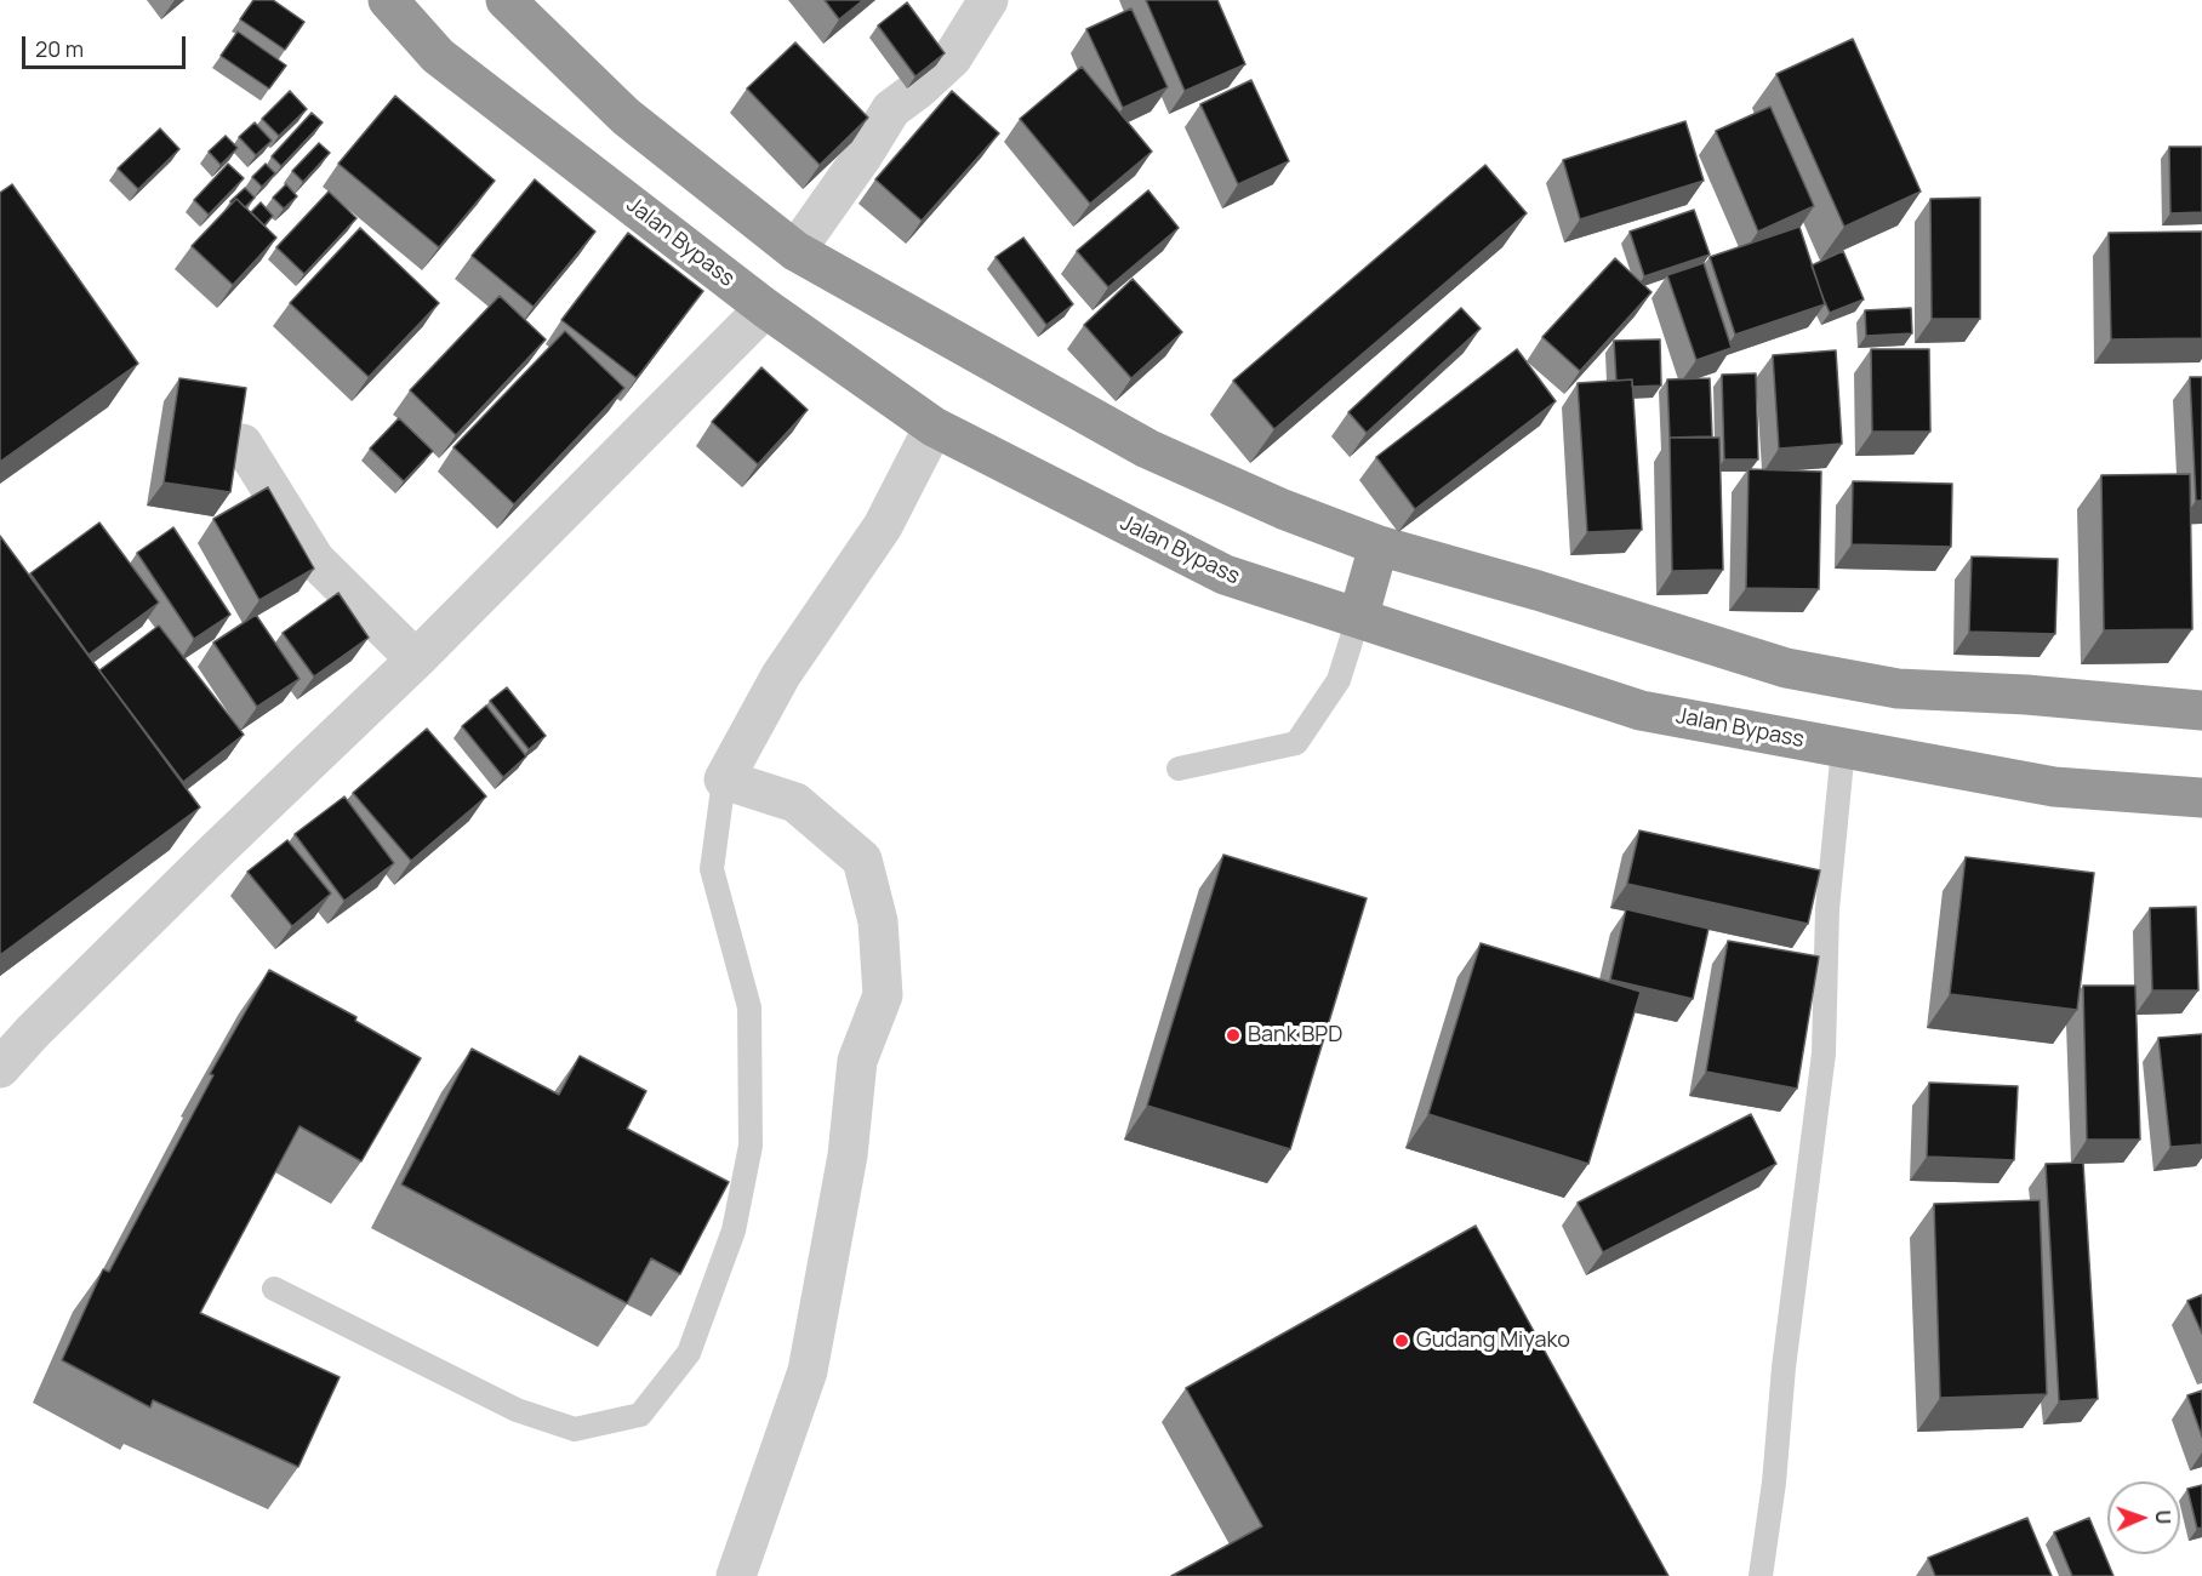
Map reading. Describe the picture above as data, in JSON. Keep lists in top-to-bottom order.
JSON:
{
  "streets": {
    "highway": ["Jalan Bypass"]
  },
  "places": ["Bank BPD", "Gudang Miyako"],
  "scale_bar": "20 m",
  "north": "right"
}
